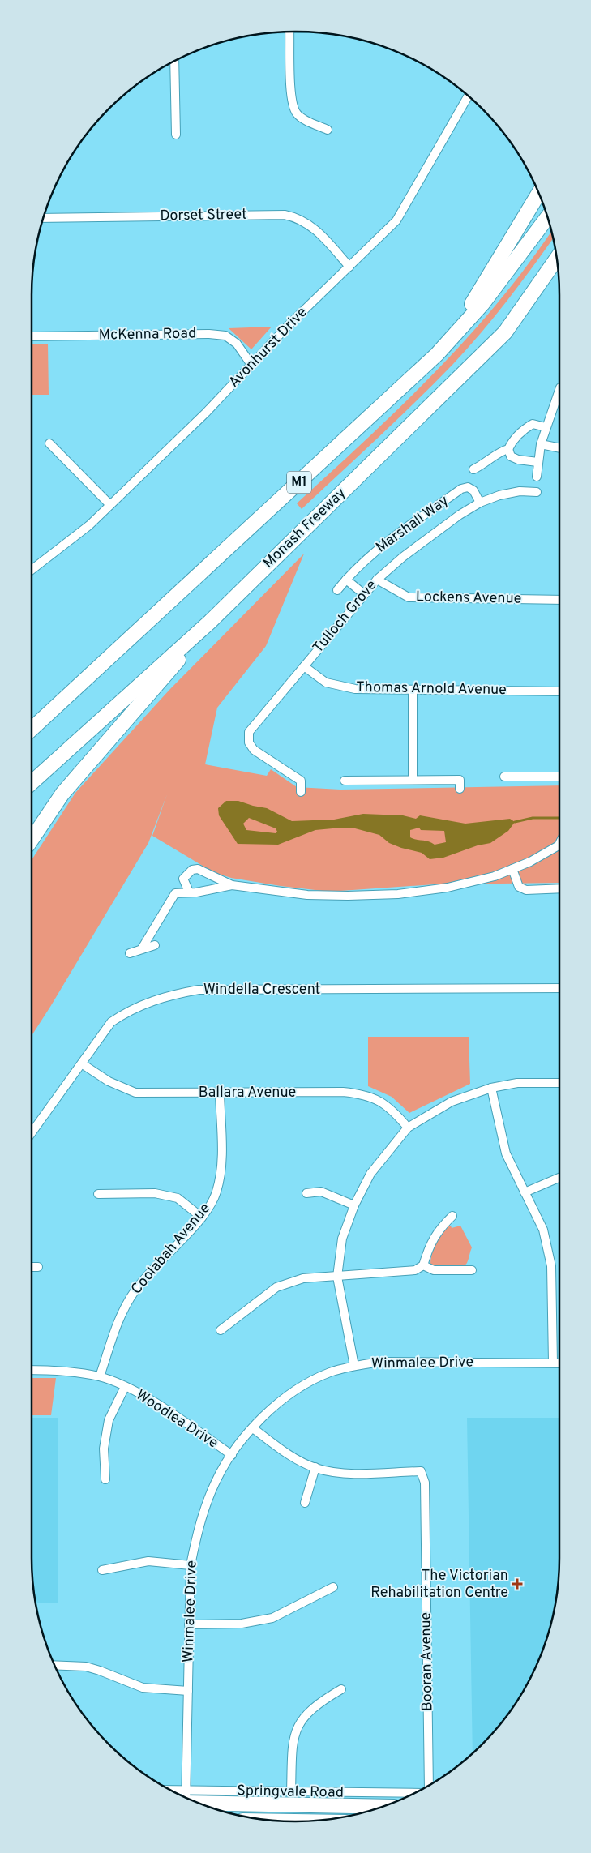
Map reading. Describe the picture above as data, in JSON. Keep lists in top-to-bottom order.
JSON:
{
  "streets": {
    "highway": ["M1", "Monash Freeway", "Springvale Road"],
    "street": [
      "Dorset Street",
      "McKenna Road",
      "Avonhurst Drive",
      "Marshall Way",
      "Lockens Avenue",
      "Tulloch Grove",
      "Thomas Arnold Avenue",
      "Windella Crescent",
      "Ballara Avenue",
      "Coolabah Avenue",
      "Winmalee Drive",
      "Woodlea Drive",
      "Booran Avenue"
    ]
  },
  "crossings": [
    ["Dorset Street", "Avonhurst Drive"],
    ["McKenna Road", "Avonhurst Drive"],
    ["Marshall Way", "Tulloch Grove"],
    ["Lockens Avenue", "Tulloch Grove"],
    ["Tulloch Grove", "Thomas Arnold Avenue"],
    ["Windella Crescent", "Ballara Avenue"],
    ["Ballara Avenue", "Coolabah Avenue"],
    ["Coolabah Avenue", "Woodlea Drive"],
    ["Winmalee Drive", "Woodlea Drive"],
    ["Winmalee Drive", "Booran Avenue"]
  ],
  "places": {
    "health": ["The Victorian Rehabilitation Centre"]
  }
}
